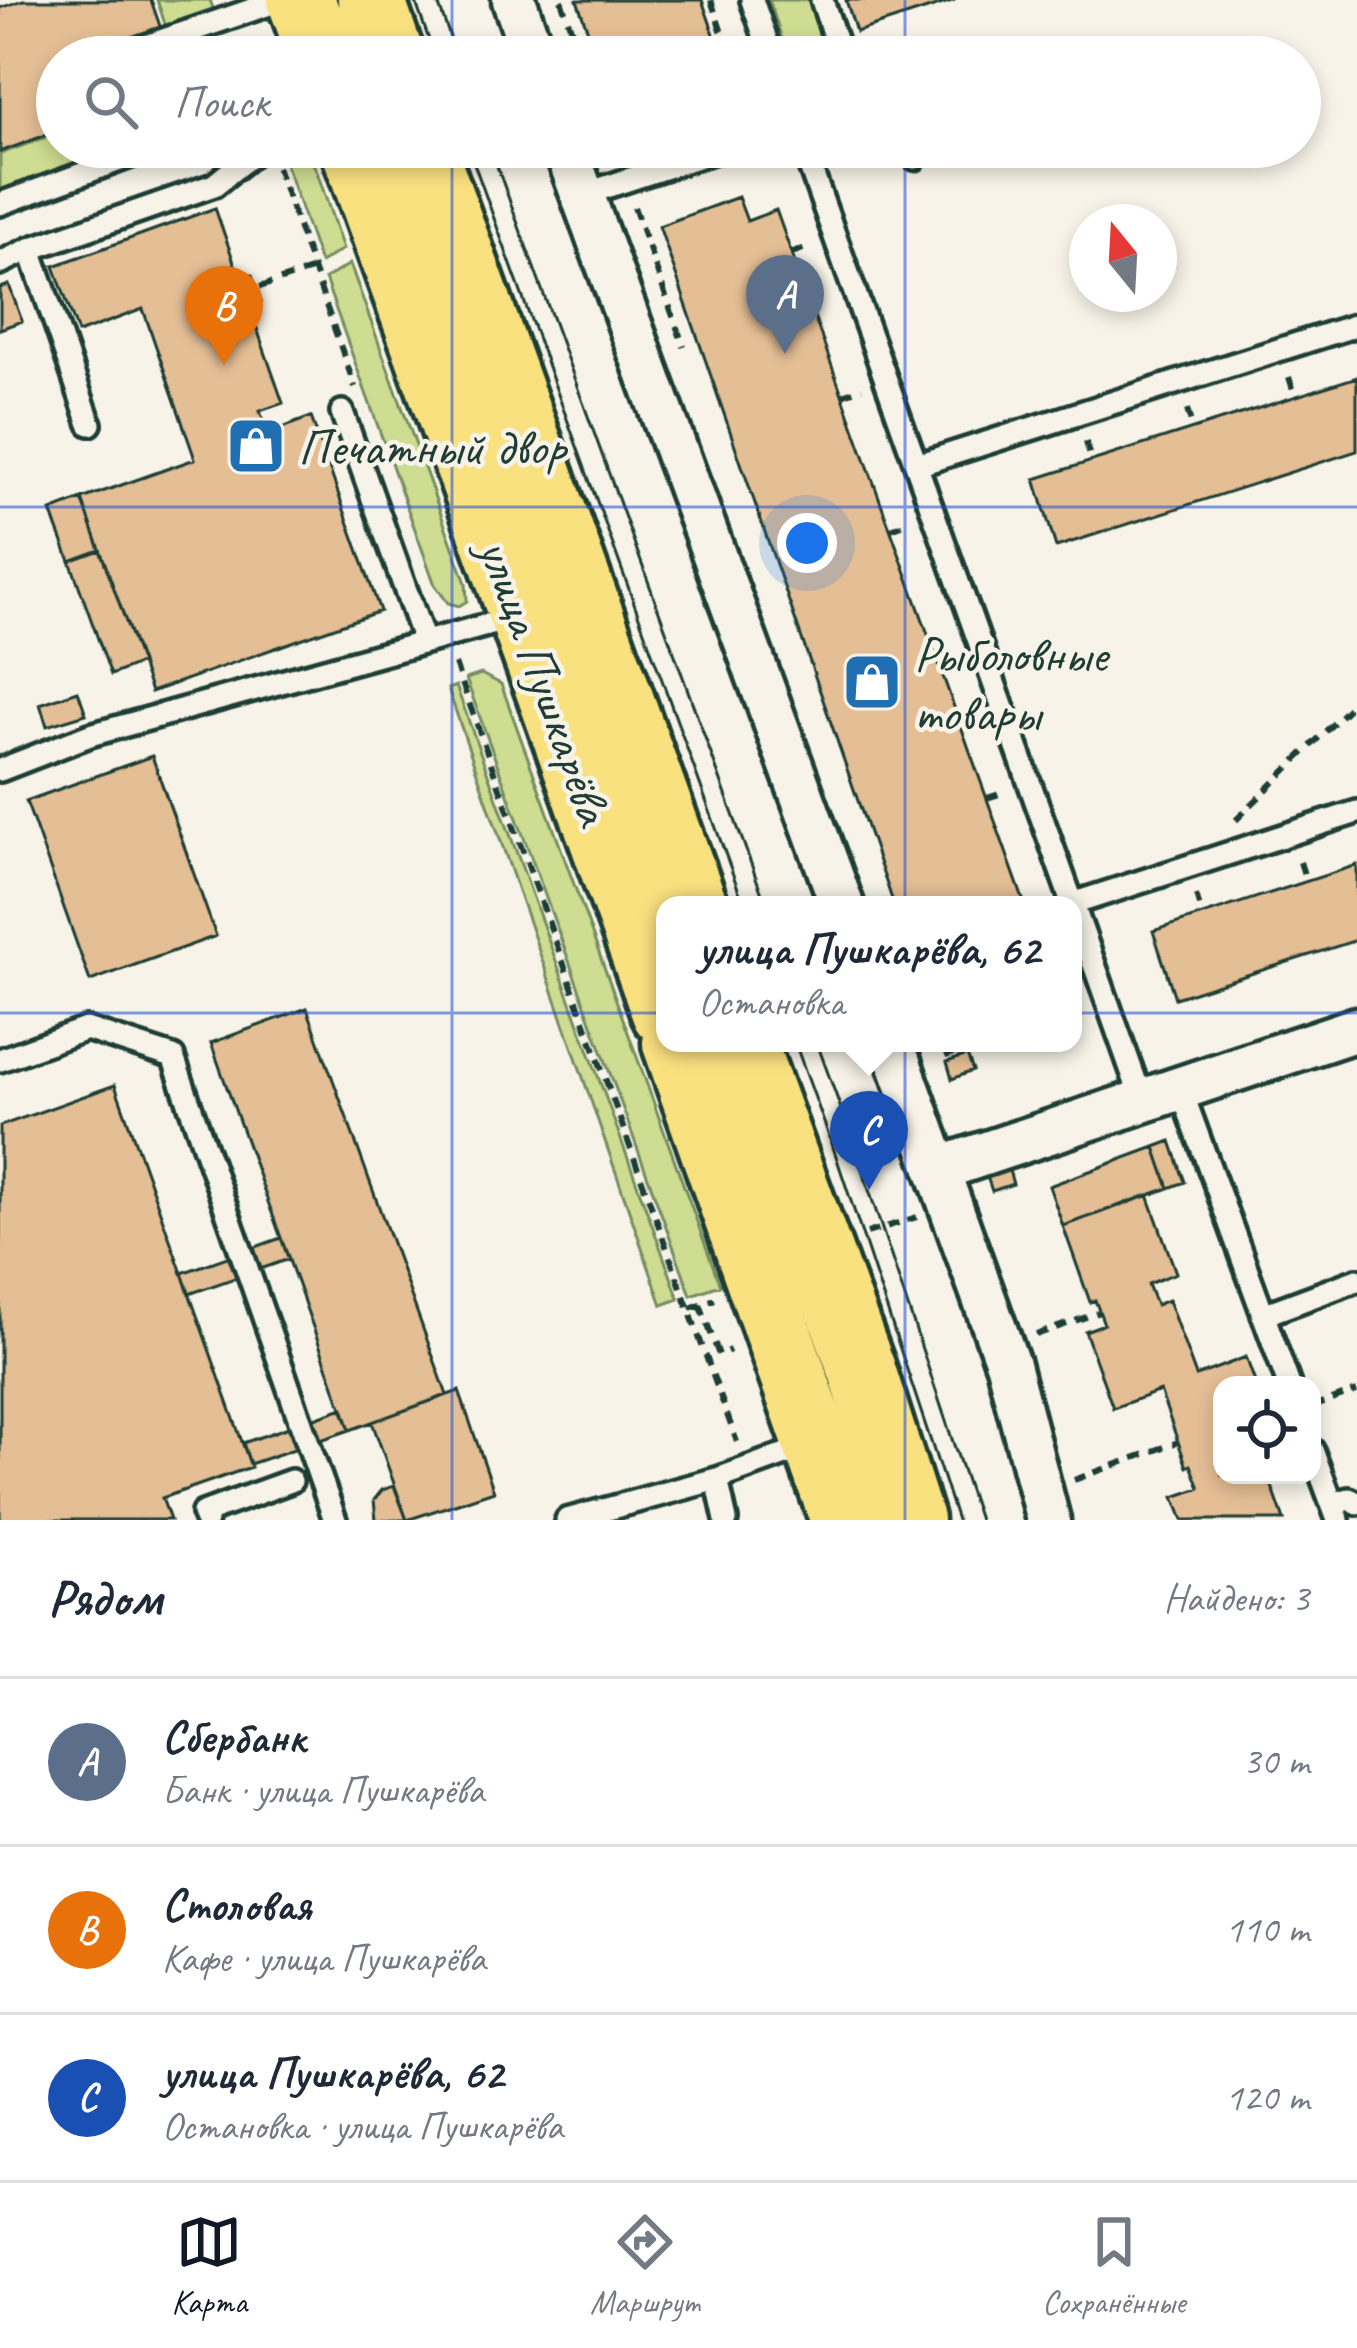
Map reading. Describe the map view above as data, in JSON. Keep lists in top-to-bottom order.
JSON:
{
  "streets": {
    "main road": ["улица Пушкарёва"]
  },
  "places": {
    "shop": ["Печатный двор", "Рыболовные товары"]
  },
  "north": "top",
  "page": {
    "search": "Поиск",
    "pins": ["A", "B", "C"],
    "popup": ["улица Пушкарёва, 62", "Остановка"],
    "heading": ["Рядом", "Найдено: 3"],
    "list": [
      {
        "mark": "A",
        "name": "Сбербанк",
        "note": "Банк · улица Пушкарёва",
        "value": "30 m"
      },
      {
        "mark": "B",
        "name": "Столовая",
        "note": "Кафе · улица Пушкарёва",
        "value": "110 m"
      },
      {
        "mark": "C",
        "name": "улица Пушкарёва, 62",
        "note": "Остановка · улица Пушкарёва",
        "value": "120 m"
      }
    ],
    "nav": ["Карта", "Маршрут", "Сохранённые"]
  }
}
